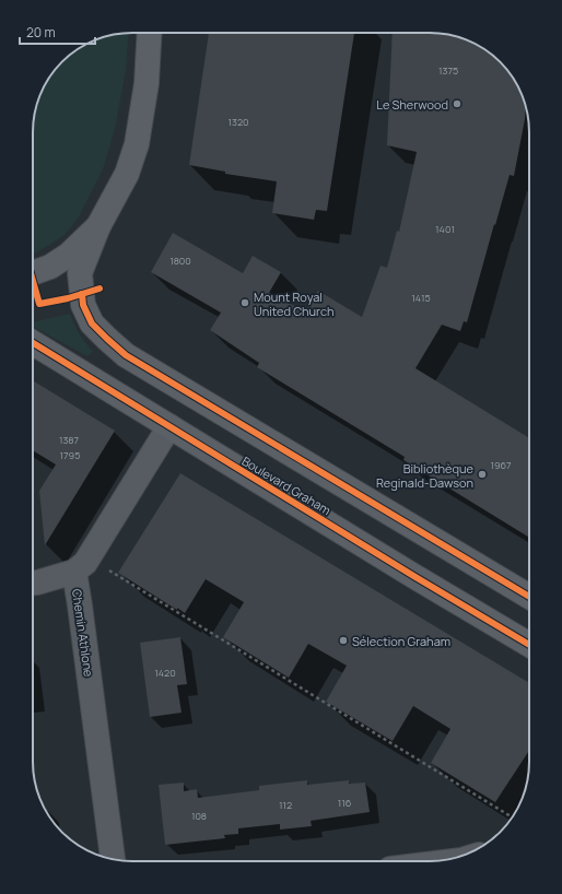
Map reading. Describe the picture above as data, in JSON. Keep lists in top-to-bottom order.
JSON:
{
  "streets": {
    "street": ["Boulevard Graham", "Chemin Athlone"]
  },
  "crossings": [
    ["Boulevard Graham", "Chemin Athlone"]
  ],
  "places": [
    "Le Sherwood",
    "Mount Royal United Church",
    "Bibliothèque Reginald-Dawson",
    "Sélection Graham"
  ],
  "house_numbers": [
    "1375",
    "1320",
    "1401",
    "1800",
    "1415",
    "1387",
    "1795",
    "1967",
    "1420",
    "116",
    "112",
    "108"
  ],
  "scale_bar": "20 m"
}
